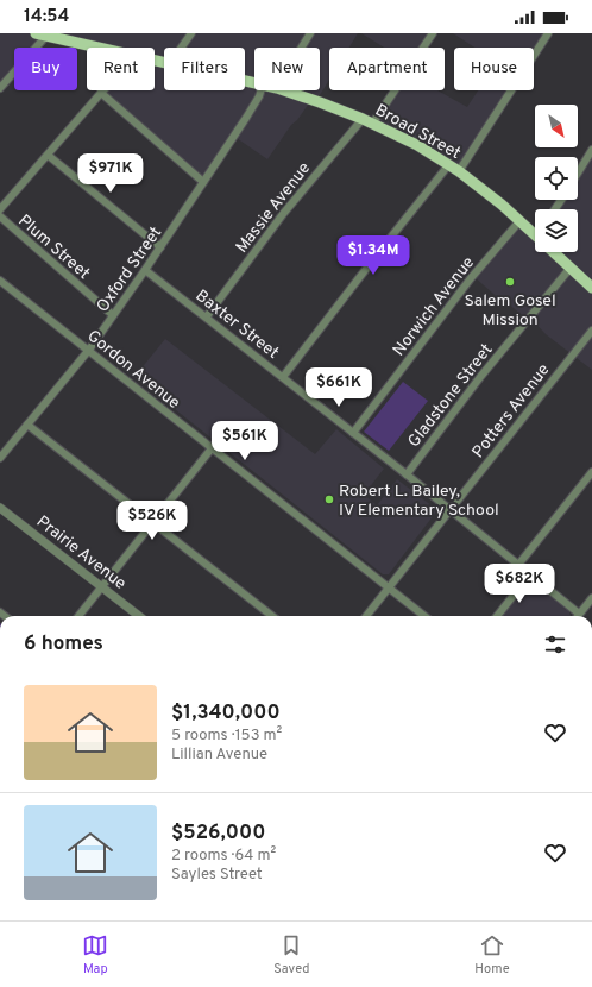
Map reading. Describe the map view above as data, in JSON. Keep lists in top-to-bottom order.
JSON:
{
  "streets": {
    "main road": ["Broad Street"],
    "street": [
      "Massie Avenue",
      "Plum Street",
      "Oxford Street",
      "Norwich Avenue",
      "Baxter Street",
      "Gordon Avenue",
      "Gladstone Street",
      "Potters Avenue",
      "Prairie Avenue"
    ]
  },
  "crossings": [
    ["Broad Street", "Massie Avenue"],
    ["Broad Street", "Norwich Avenue"],
    ["Broad Street", "Gladstone Street"],
    ["Massie Avenue", "Baxter Street"],
    ["Plum Street", "Oxford Street"],
    ["Oxford Street", "Baxter Street"],
    ["Oxford Street", "Gordon Avenue"],
    ["Norwich Avenue", "Baxter Street"],
    ["Baxter Street", "Gladstone Street"],
    ["Baxter Street", "Potters Avenue"],
    ["Gordon Avenue", "Potters Avenue"]
  ],
  "places": ["Salem Gosel Mission", "Robert L. Bailey, IV Elementary School"],
  "north": "bottom right",
  "page": {
    "status": "14:54",
    "chip": [
      "Buy",
      "Rent",
      "Filters",
      "New",
      "Apartment",
      "House"
    ],
    "price": [
      "$971K",
      "$1.34M",
      "$661K",
      "$561K",
      "$526K",
      "$682K"
    ],
    "heading": "6 homes",
    "list": [
      {
        "name": "$1,340,000",
        "note": "5 rooms · 153 m² · Lillian Avenue"
      },
      {
        "name": "$526,000",
        "note": "2 rooms · 64 m² · Sayles Street"
      }
    ],
    "tabs": ["Map", "Saved", "Home"]
  }
}
